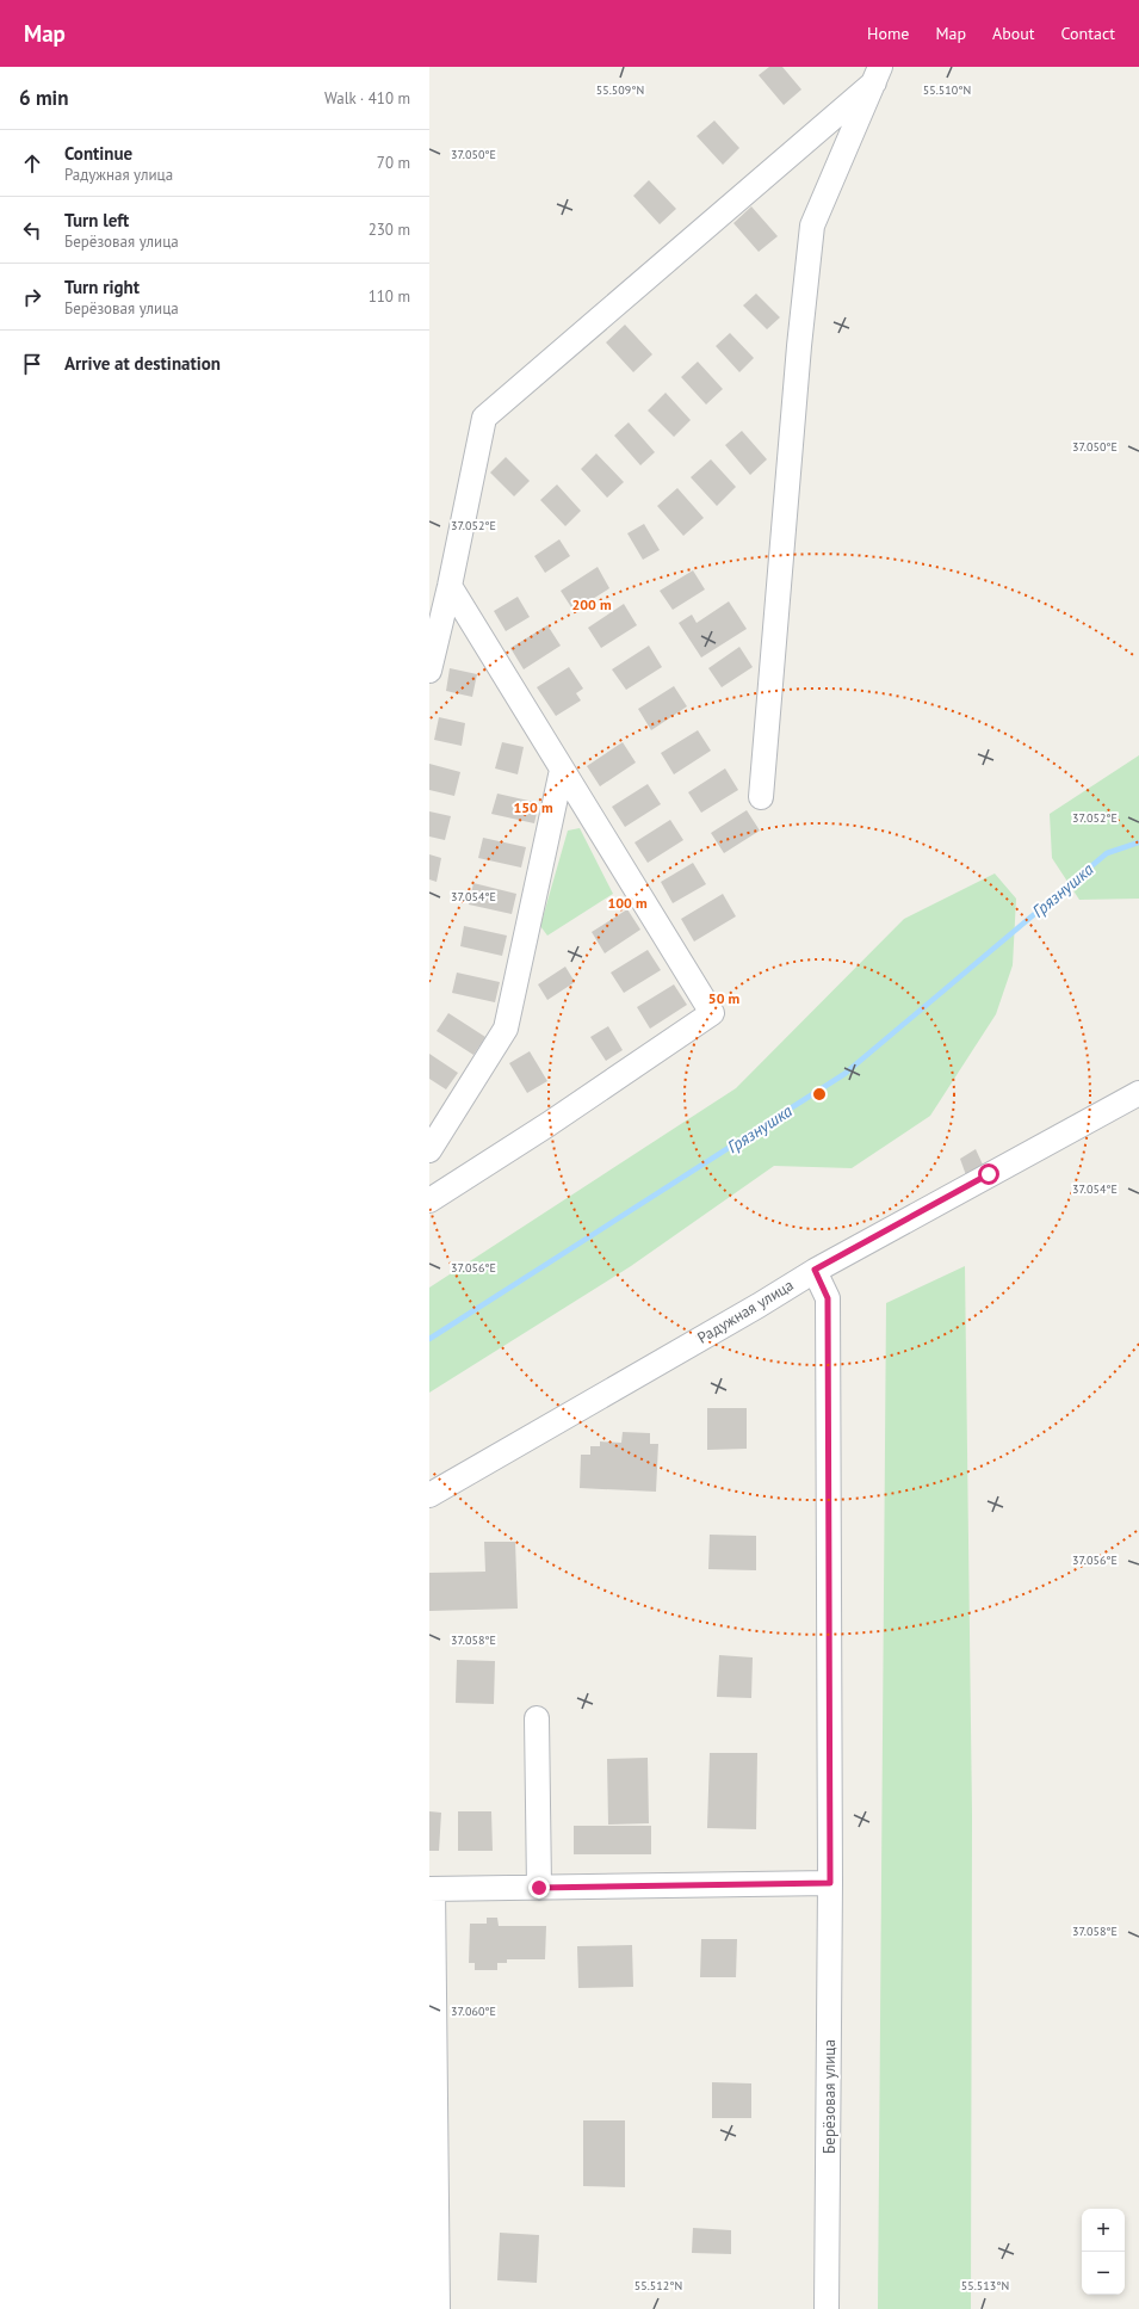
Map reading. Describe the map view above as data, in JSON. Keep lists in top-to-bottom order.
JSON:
{
  "streets": {
    "street": ["Радужная улица", "Берёзовая улица"]
  },
  "crossings": [
    ["Радужная улица", "Берёзовая улица"]
  ],
  "water": ["Грязнушка"],
  "page": {
    "header": "Map",
    "nav": [
      "Home",
      "Map",
      "About",
      "Contact"
    ],
    "heading": ["6 min", "Walk · 410 m"],
    "list": [
      ["Continue", "Радужная улица", "70 m"],
      ["Turn left", "Берёзовая улица", "230 m"],
      ["Turn right", "Берёзовая улица", "110 m"],
      "Arrive at destination"
    ],
    "map_buttons": ["+", "−"]
  },
  "coordinates": [
    "55.509°N",
    "55.510°N",
    "37.050°E",
    "37.052°E",
    "37.054°E",
    "37.056°E",
    "37.058°E",
    "37.060°E",
    "55.512°N",
    "55.513°N"
  ],
  "rings": [
    "200 m",
    "150 m",
    "100 m",
    "50 m"
  ]
}
